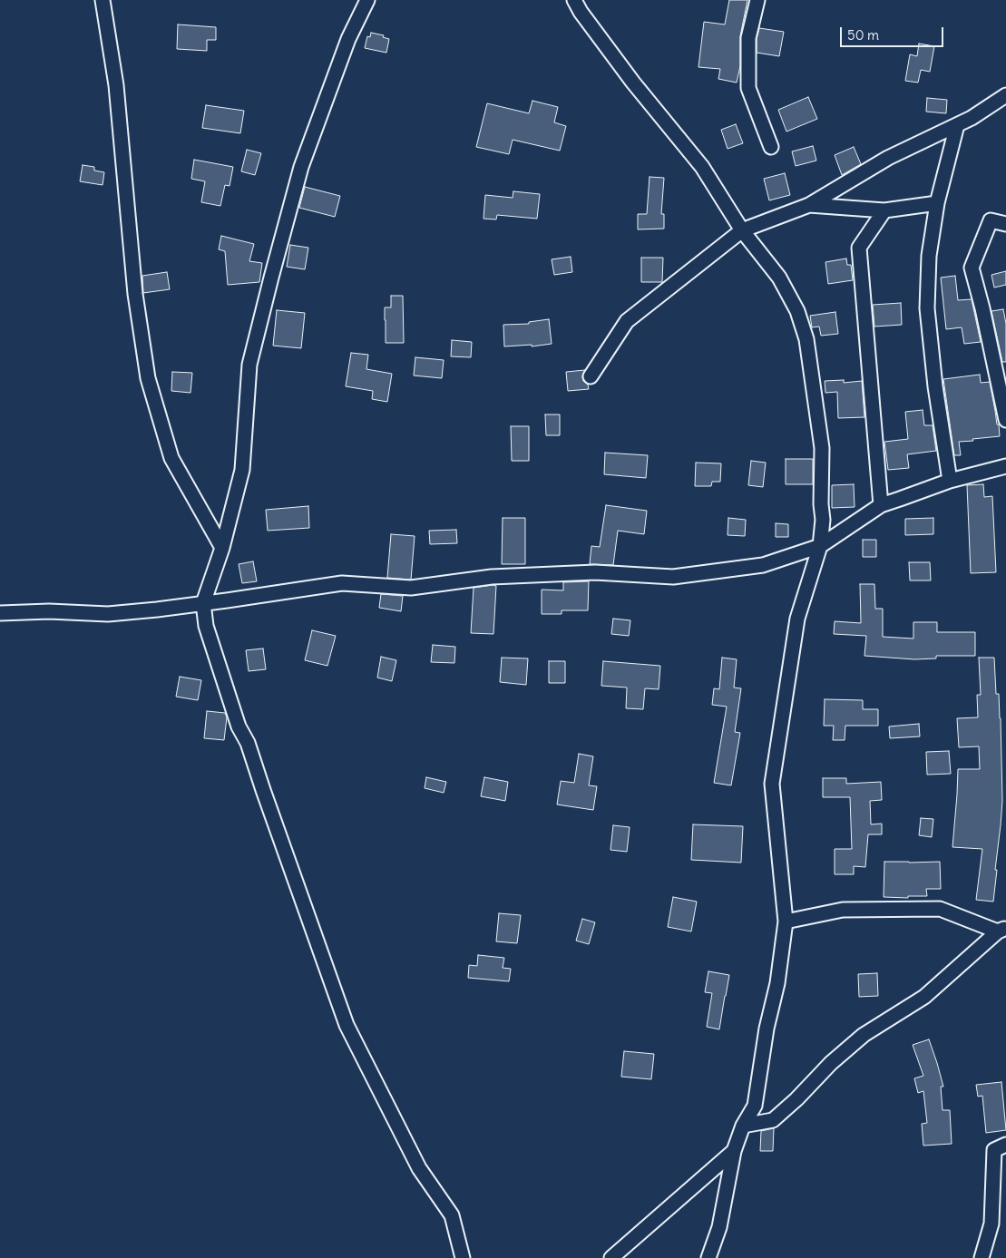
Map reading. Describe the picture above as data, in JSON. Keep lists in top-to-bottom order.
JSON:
{
  "scale_bar": "50 m"
}
